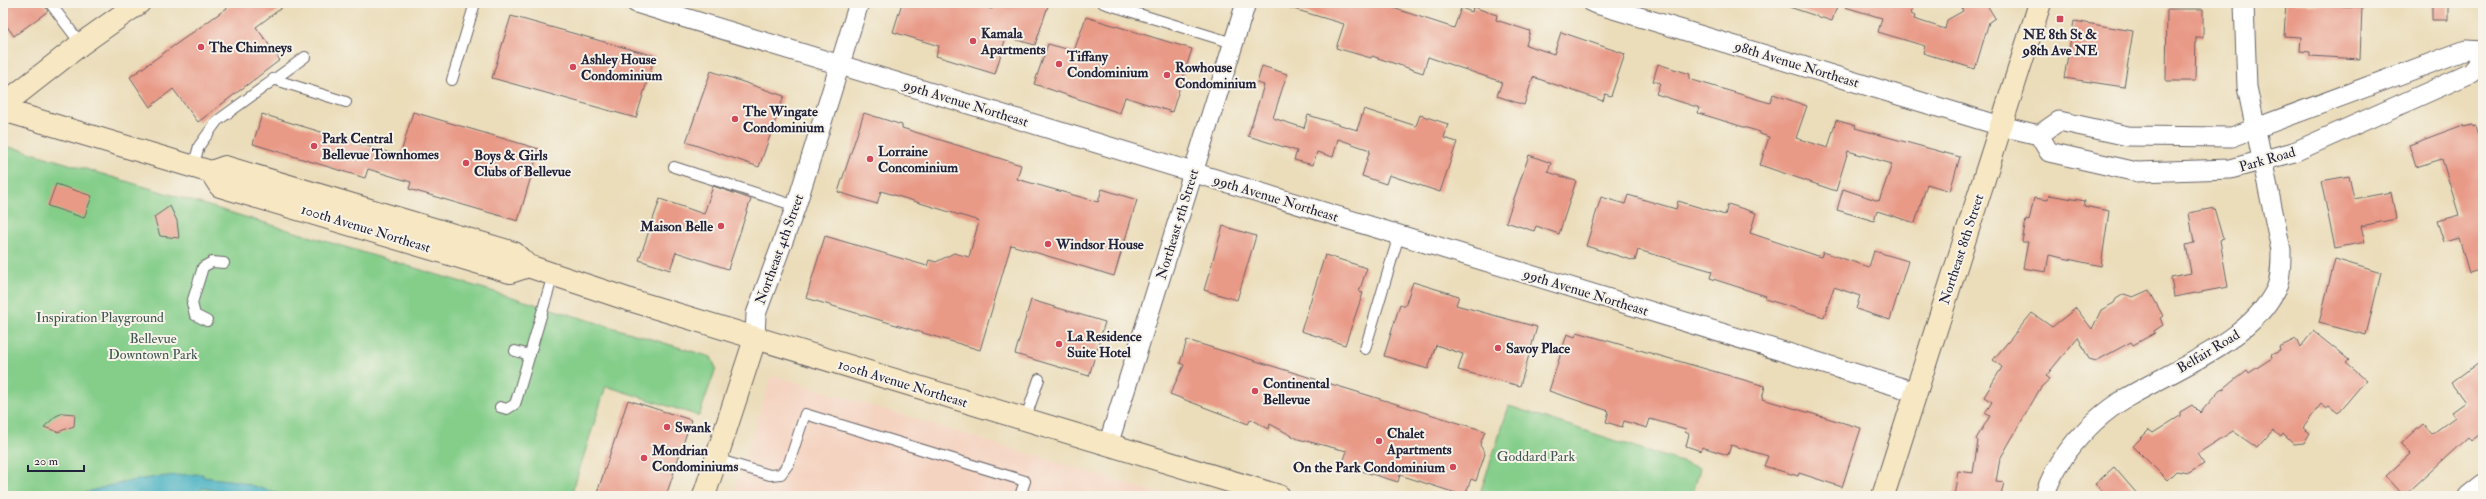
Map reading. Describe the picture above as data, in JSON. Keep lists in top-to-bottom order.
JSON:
{
  "streets": {
    "main road": ["100th Avenue Northeast", "Northeast 4th Street", "Northeast 8th Street"],
    "street": [
      "98th Avenue Northeast",
      "99th Avenue Northeast",
      "Park Road",
      "Northeast 5th Street",
      "Belfair Road"
    ]
  },
  "crossings": [
    ["98th Avenue Northeast", "Northeast 8th Street"],
    ["99th Avenue Northeast", "Northeast 5th Street"],
    ["99th Avenue Northeast", "Northeast 4th Street"],
    ["99th Avenue Northeast", "Northeast 8th Street"],
    ["Park Road", "Belfair Road"],
    ["Northeast 5th Street", "100th Avenue Northeast"],
    ["100th Avenue Northeast", "Northeast 4th Street"]
  ],
  "parks": ["Inspiration Playground", "Bellevue Downtown Park", "Goddard Park"],
  "places": {
    "transit": ["NE 8th St & 98th Ave NE"],
    "other": [
      "Kamala Apartments",
      "The Chimneys",
      "Tiffany Condominium",
      "Ashley House Condominium",
      "Rowhouse Condominium",
      "The Wingate Condominium",
      "Park Central Bellevue Townhomes",
      "Lorraine Concominium",
      "Boys & Girls Clubs of Bellevue",
      "Maison Belle",
      "Windsor House",
      "La Residence Suite Hotel",
      "Savoy Place",
      "Continental Bellevue",
      "Swank",
      "Chalet Apartments",
      "Mondrian Condominiums",
      "On the Park Condominium"
    ]
  },
  "scale_bar": "20 m"
}
